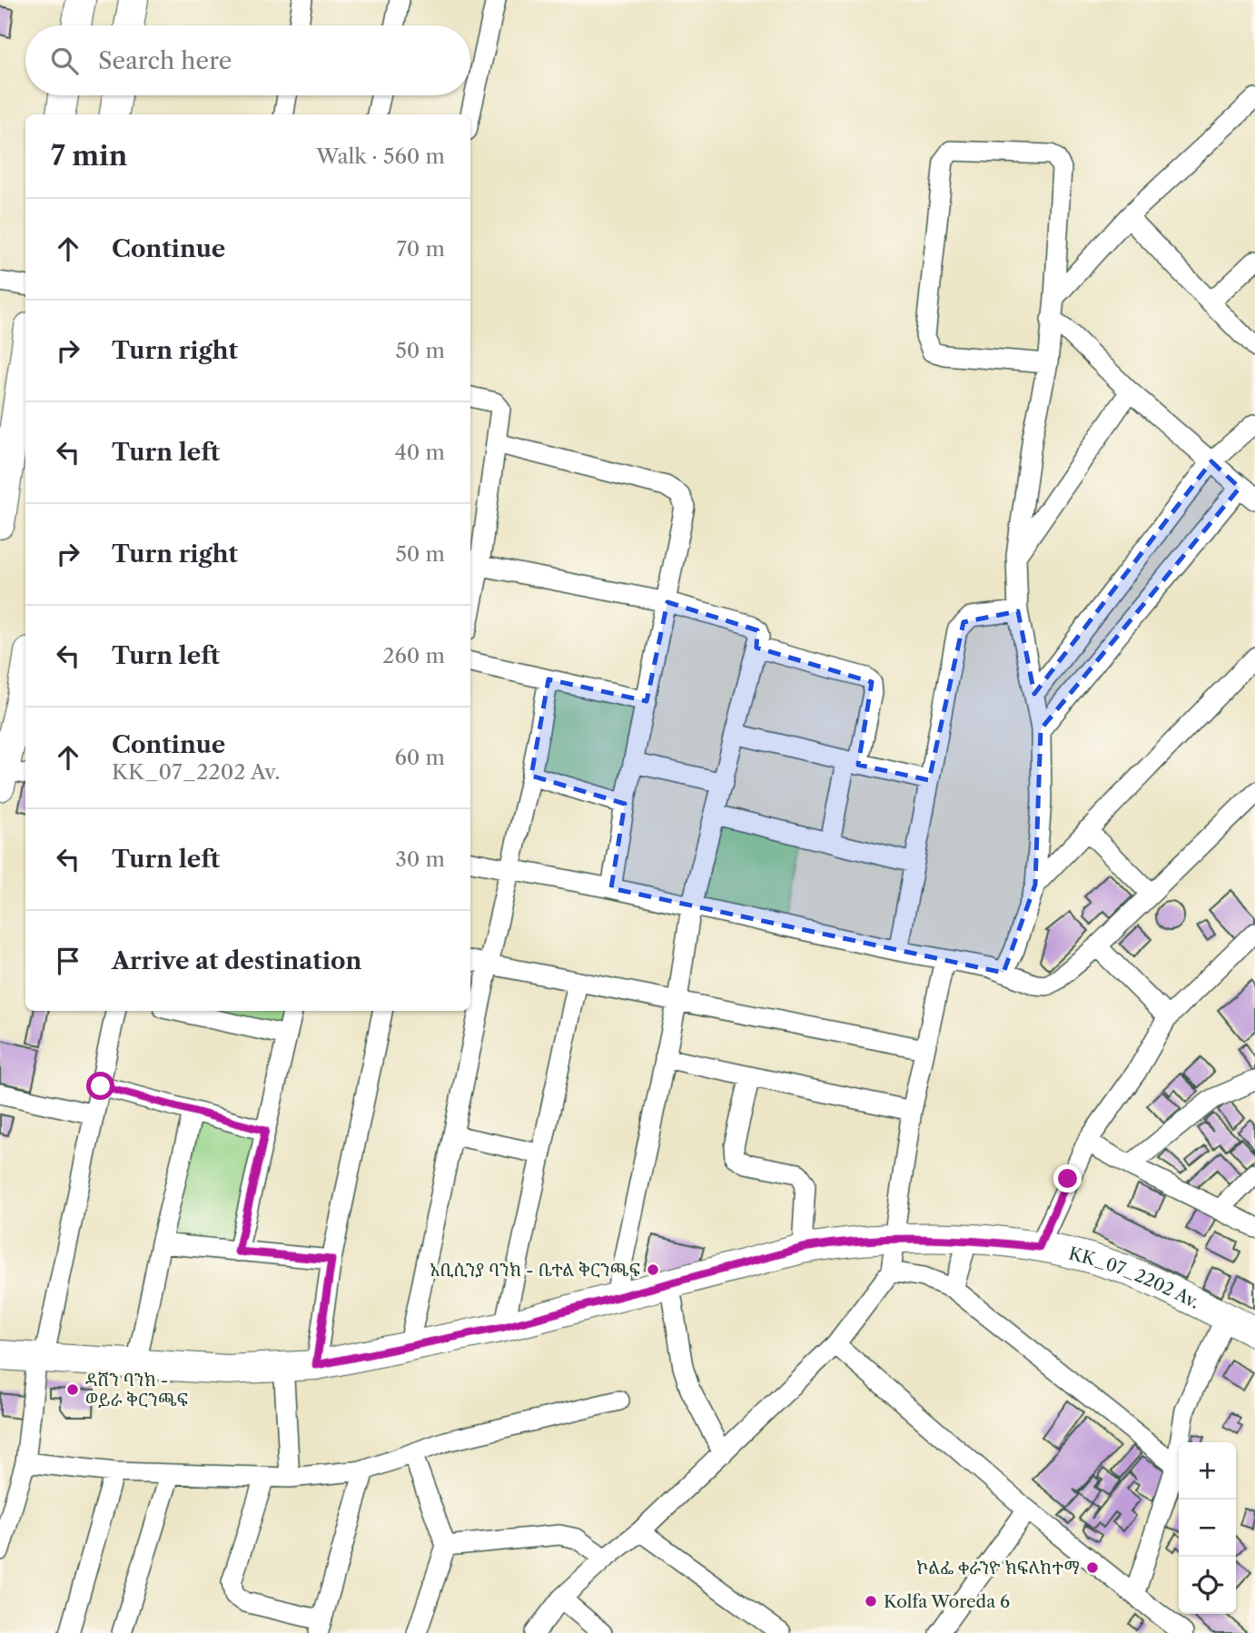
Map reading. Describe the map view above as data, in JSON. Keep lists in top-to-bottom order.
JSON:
{
  "streets": {
    "main road": ["KK_07_2202 Av."]
  },
  "places": [
    "አቢሲንያ ባንክ - ቤተል ቅርንጫፍ",
    "ዳሸን ባንክ - ወይራ ቅርንጫፍ",
    "ኮልፌ ቀራንዮ ክፍለከተማ",
    "Kolfa Woreda 6"
  ],
  "page": {
    "search": "Search here",
    "heading": ["7 min", "Walk · 560 m"],
    "list": [
      ["Continue", "70 m"],
      ["Turn right", "50 m"],
      ["Turn left", "40 m"],
      ["Turn right", "50 m"],
      ["Turn left", "260 m"],
      ["Continue", "KK_07_2202 Av.", "60 m"],
      ["Turn left", "30 m"],
      "Arrive at destination"
    ],
    "map_buttons": ["+", "−"]
  }
}
